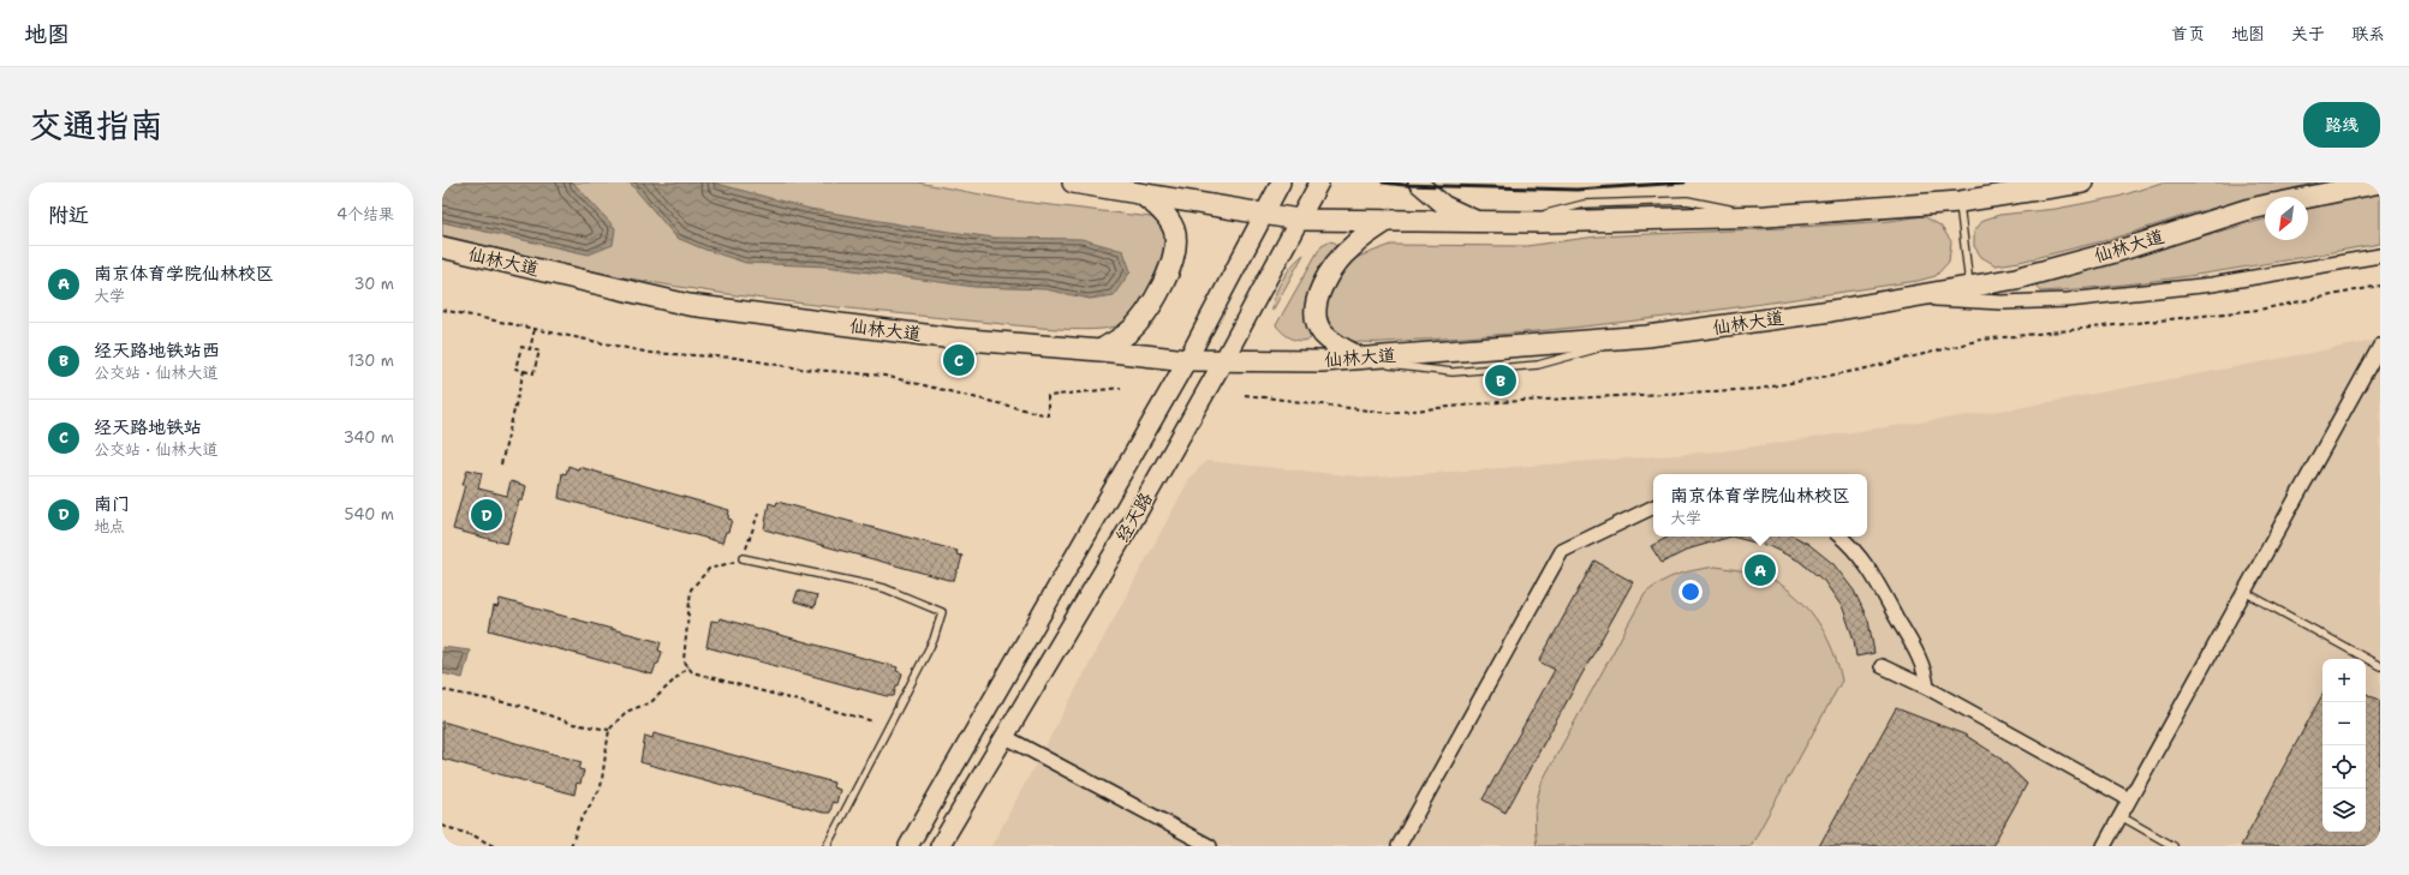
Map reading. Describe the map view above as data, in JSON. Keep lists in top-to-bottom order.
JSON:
{
  "streets": {
    "main road": ["仙林大道", "经天路"]
  },
  "crossings": [
    ["仙林大道", "经天路"]
  ],
  "north": "bottom left",
  "page": {
    "header": "地图",
    "nav": [
      "首页",
      "地图",
      "关于",
      "联系"
    ],
    "title": "交通指南",
    "buttons": "路线",
    "heading": ["附近", "4个结果"],
    "list": [
      {
        "mark": "A",
        "name": "南京体育学院仙林校区",
        "note": "大学",
        "value": "30 m"
      },
      {
        "mark": "B",
        "name": "经天路地铁站西",
        "note": "公交站 · 仙林大道",
        "value": "130 m"
      },
      {
        "mark": "C",
        "name": "经天路地铁站",
        "note": "公交站 · 仙林大道",
        "value": "340 m"
      },
      {
        "mark": "D",
        "name": "南门",
        "note": "地点",
        "value": "540 m"
      }
    ],
    "pins": [
      "C",
      "B",
      "D",
      "A"
    ],
    "popup": ["南京体育学院仙林校区", "大学"],
    "map_buttons": ["+", "−"]
  }
}
